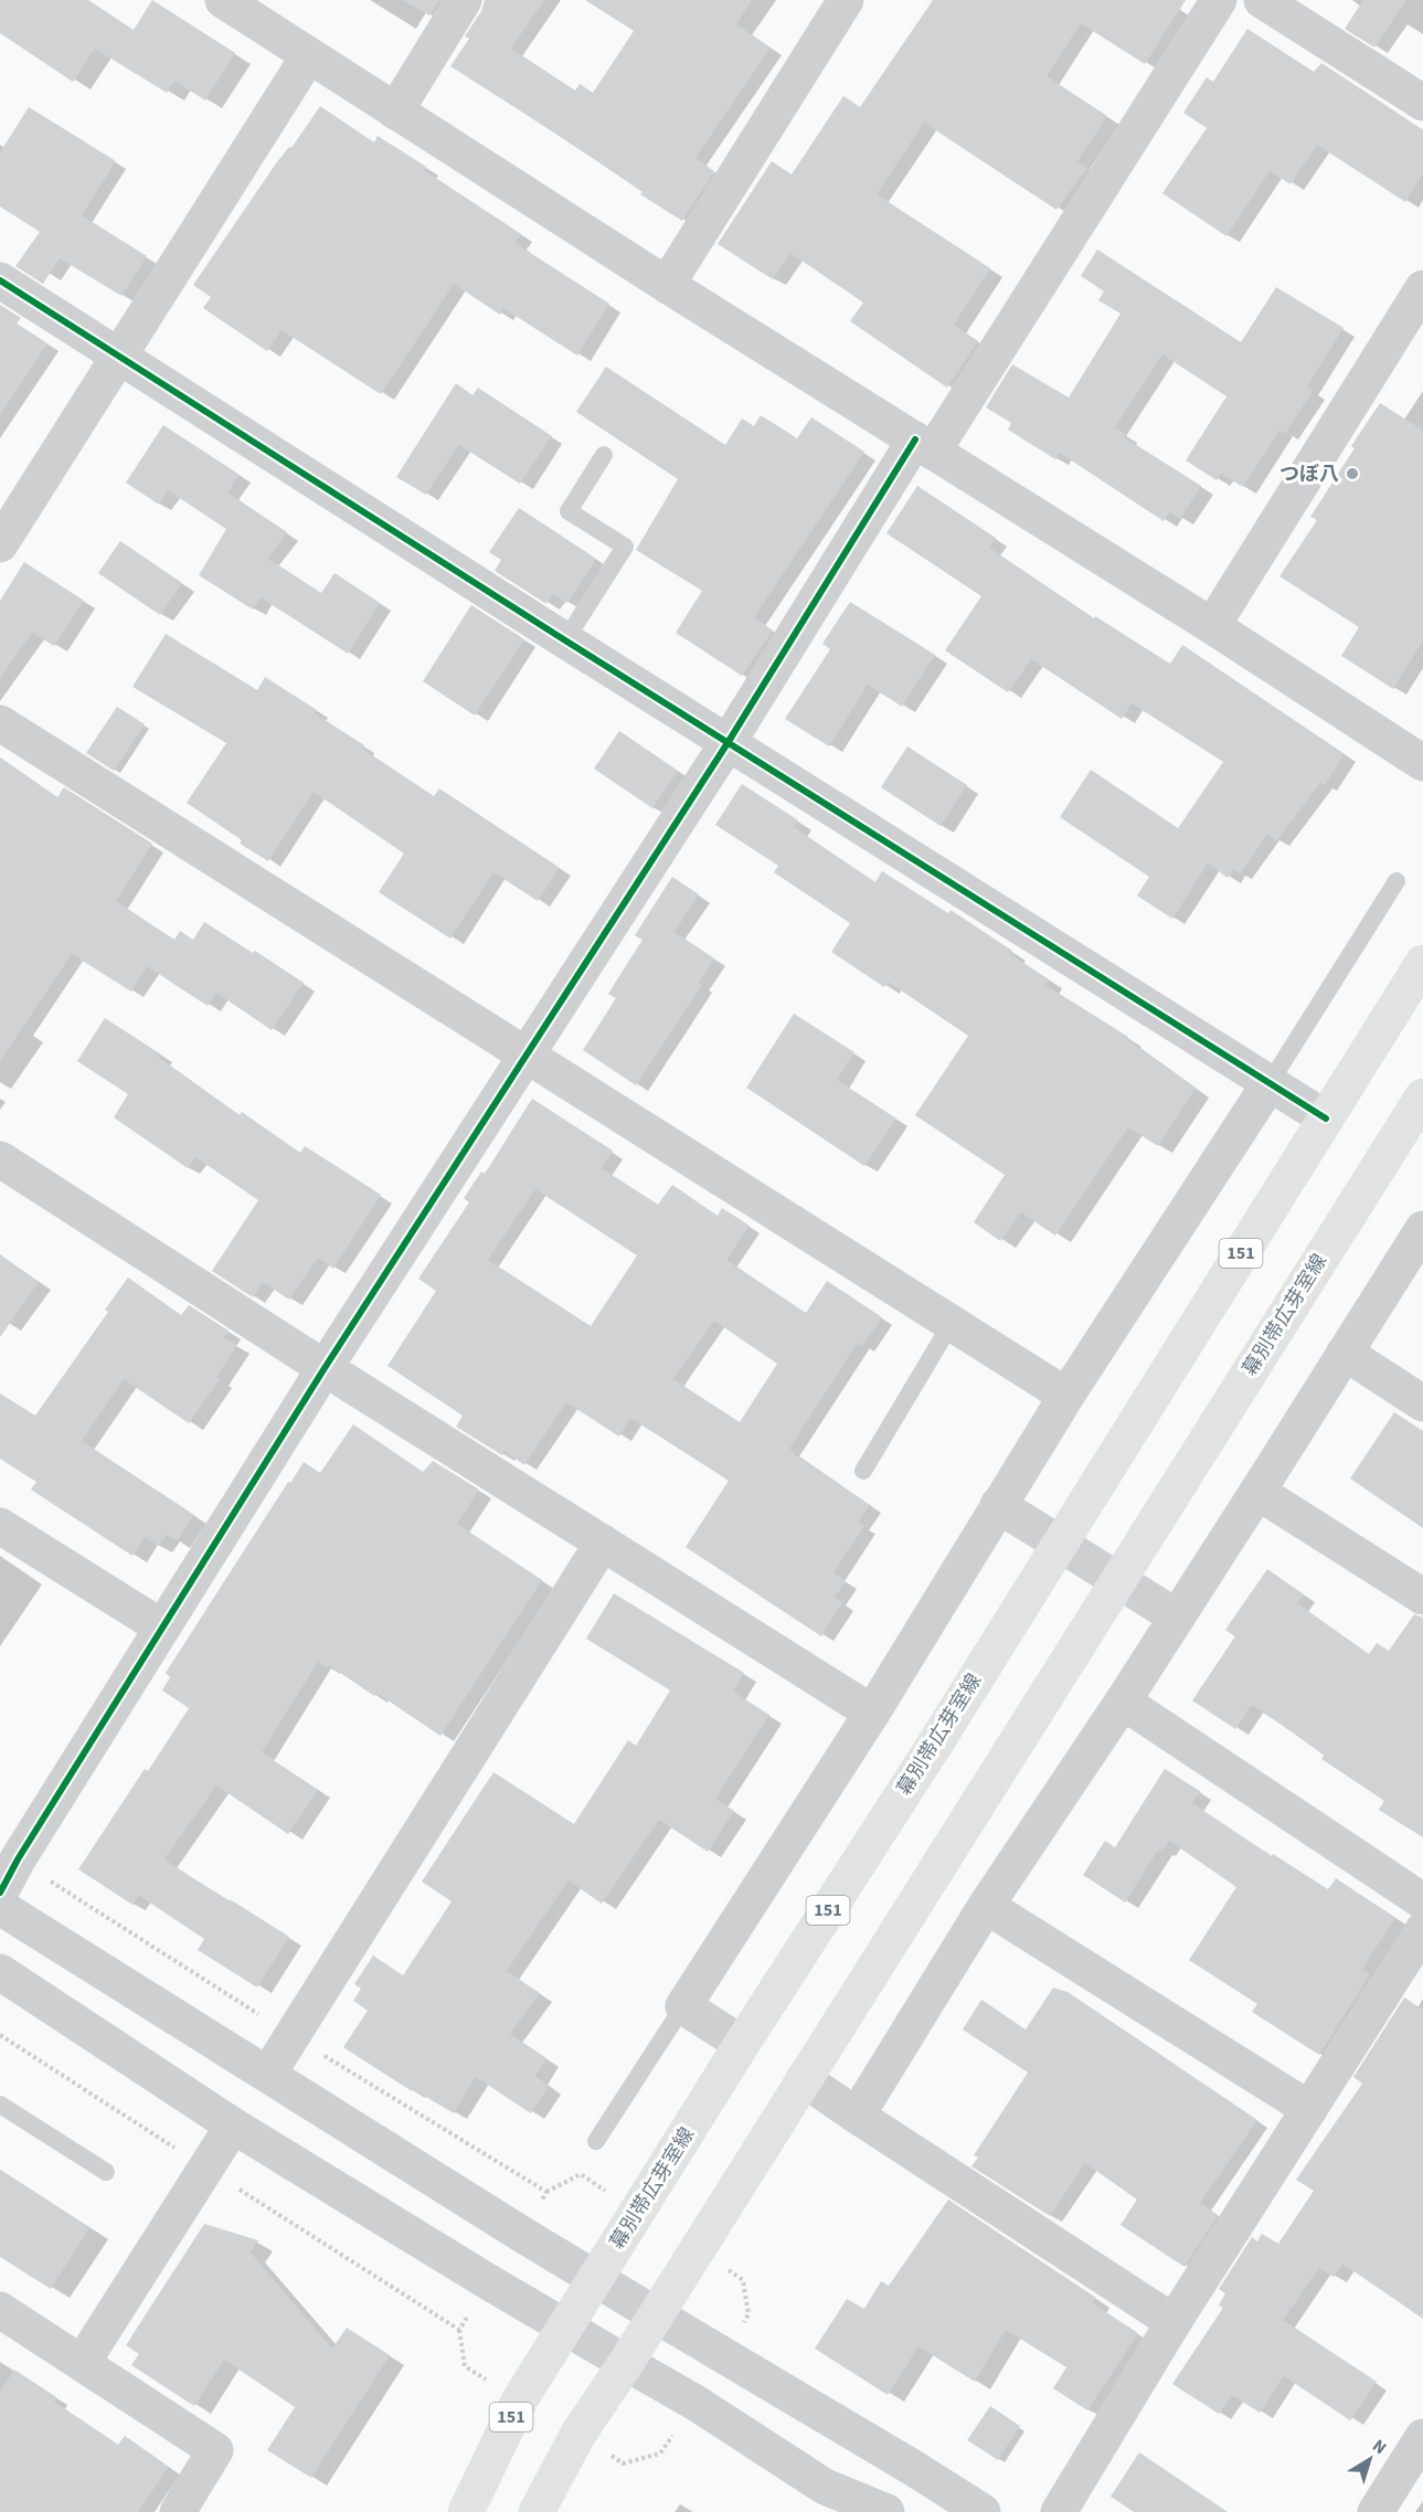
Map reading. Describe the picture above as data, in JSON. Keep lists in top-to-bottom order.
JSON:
{
  "streets": {
    "main road": ["151", "幕別帯広芽室線"]
  },
  "places": ["つぼ八"],
  "north": "top right"
}
